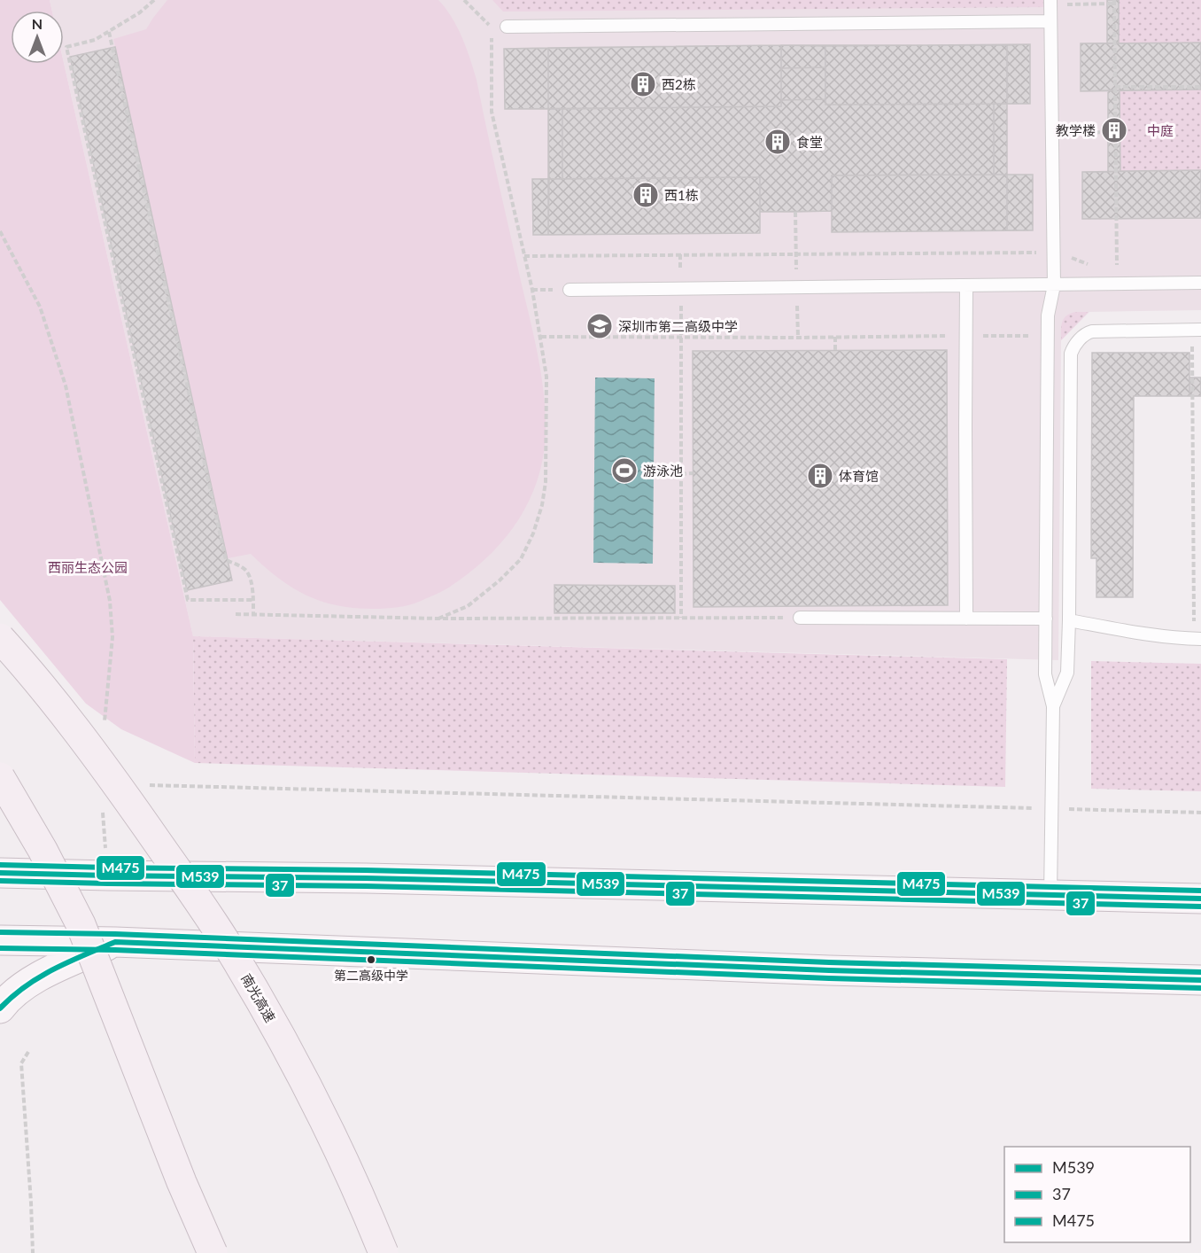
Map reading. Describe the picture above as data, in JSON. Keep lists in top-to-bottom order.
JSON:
{
  "streets": {
    "highway": ["南光高速"]
  },
  "parks": ["中庭", "西丽生态公园"],
  "places": {
    "building": [
      "西2栋",
      "教学楼",
      "食堂",
      "西1栋",
      "体育馆"
    ],
    "school or university": ["深圳市第二高级中学"],
    "sports": ["游泳池"],
    "other": ["第二高级中学"]
  },
  "lines": ["transit line M475", "transit line M539", "transit line 37"],
  "legend": ["M539", "37", "M475"],
  "north": "top"
}
